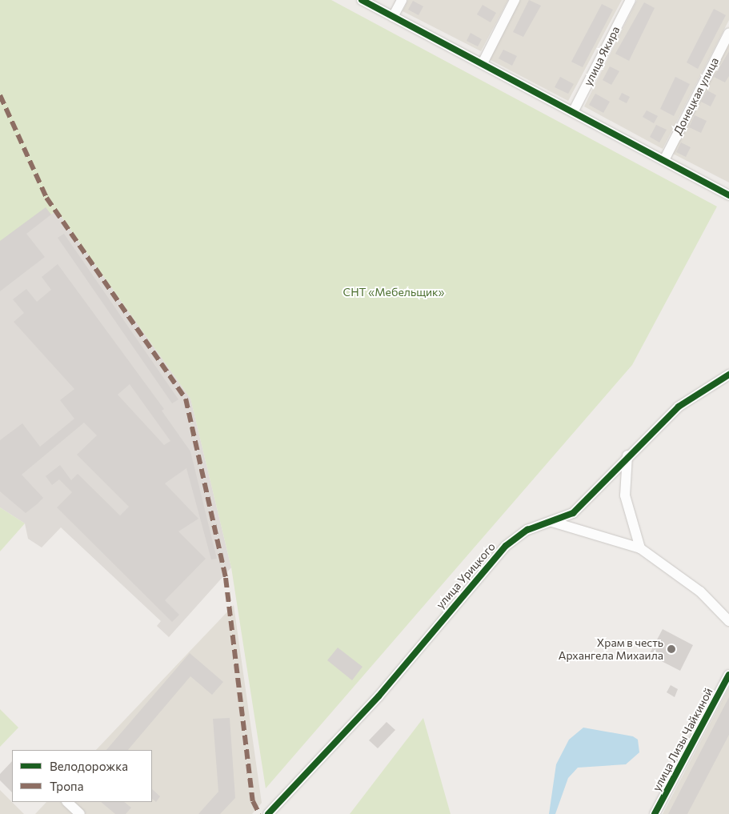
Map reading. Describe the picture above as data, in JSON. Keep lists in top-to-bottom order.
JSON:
{
  "streets": {
    "street": [
      "улица Якира",
      "Донецкая улица",
      "улица Урицкого",
      "улица Лизы Чайкиной"
    ]
  },
  "parks": ["СНТ «Мебельщик»"],
  "places": ["Храм в честь Архангела Михаила"],
  "legend": ["Велодорожка", "Тропа"]
}
